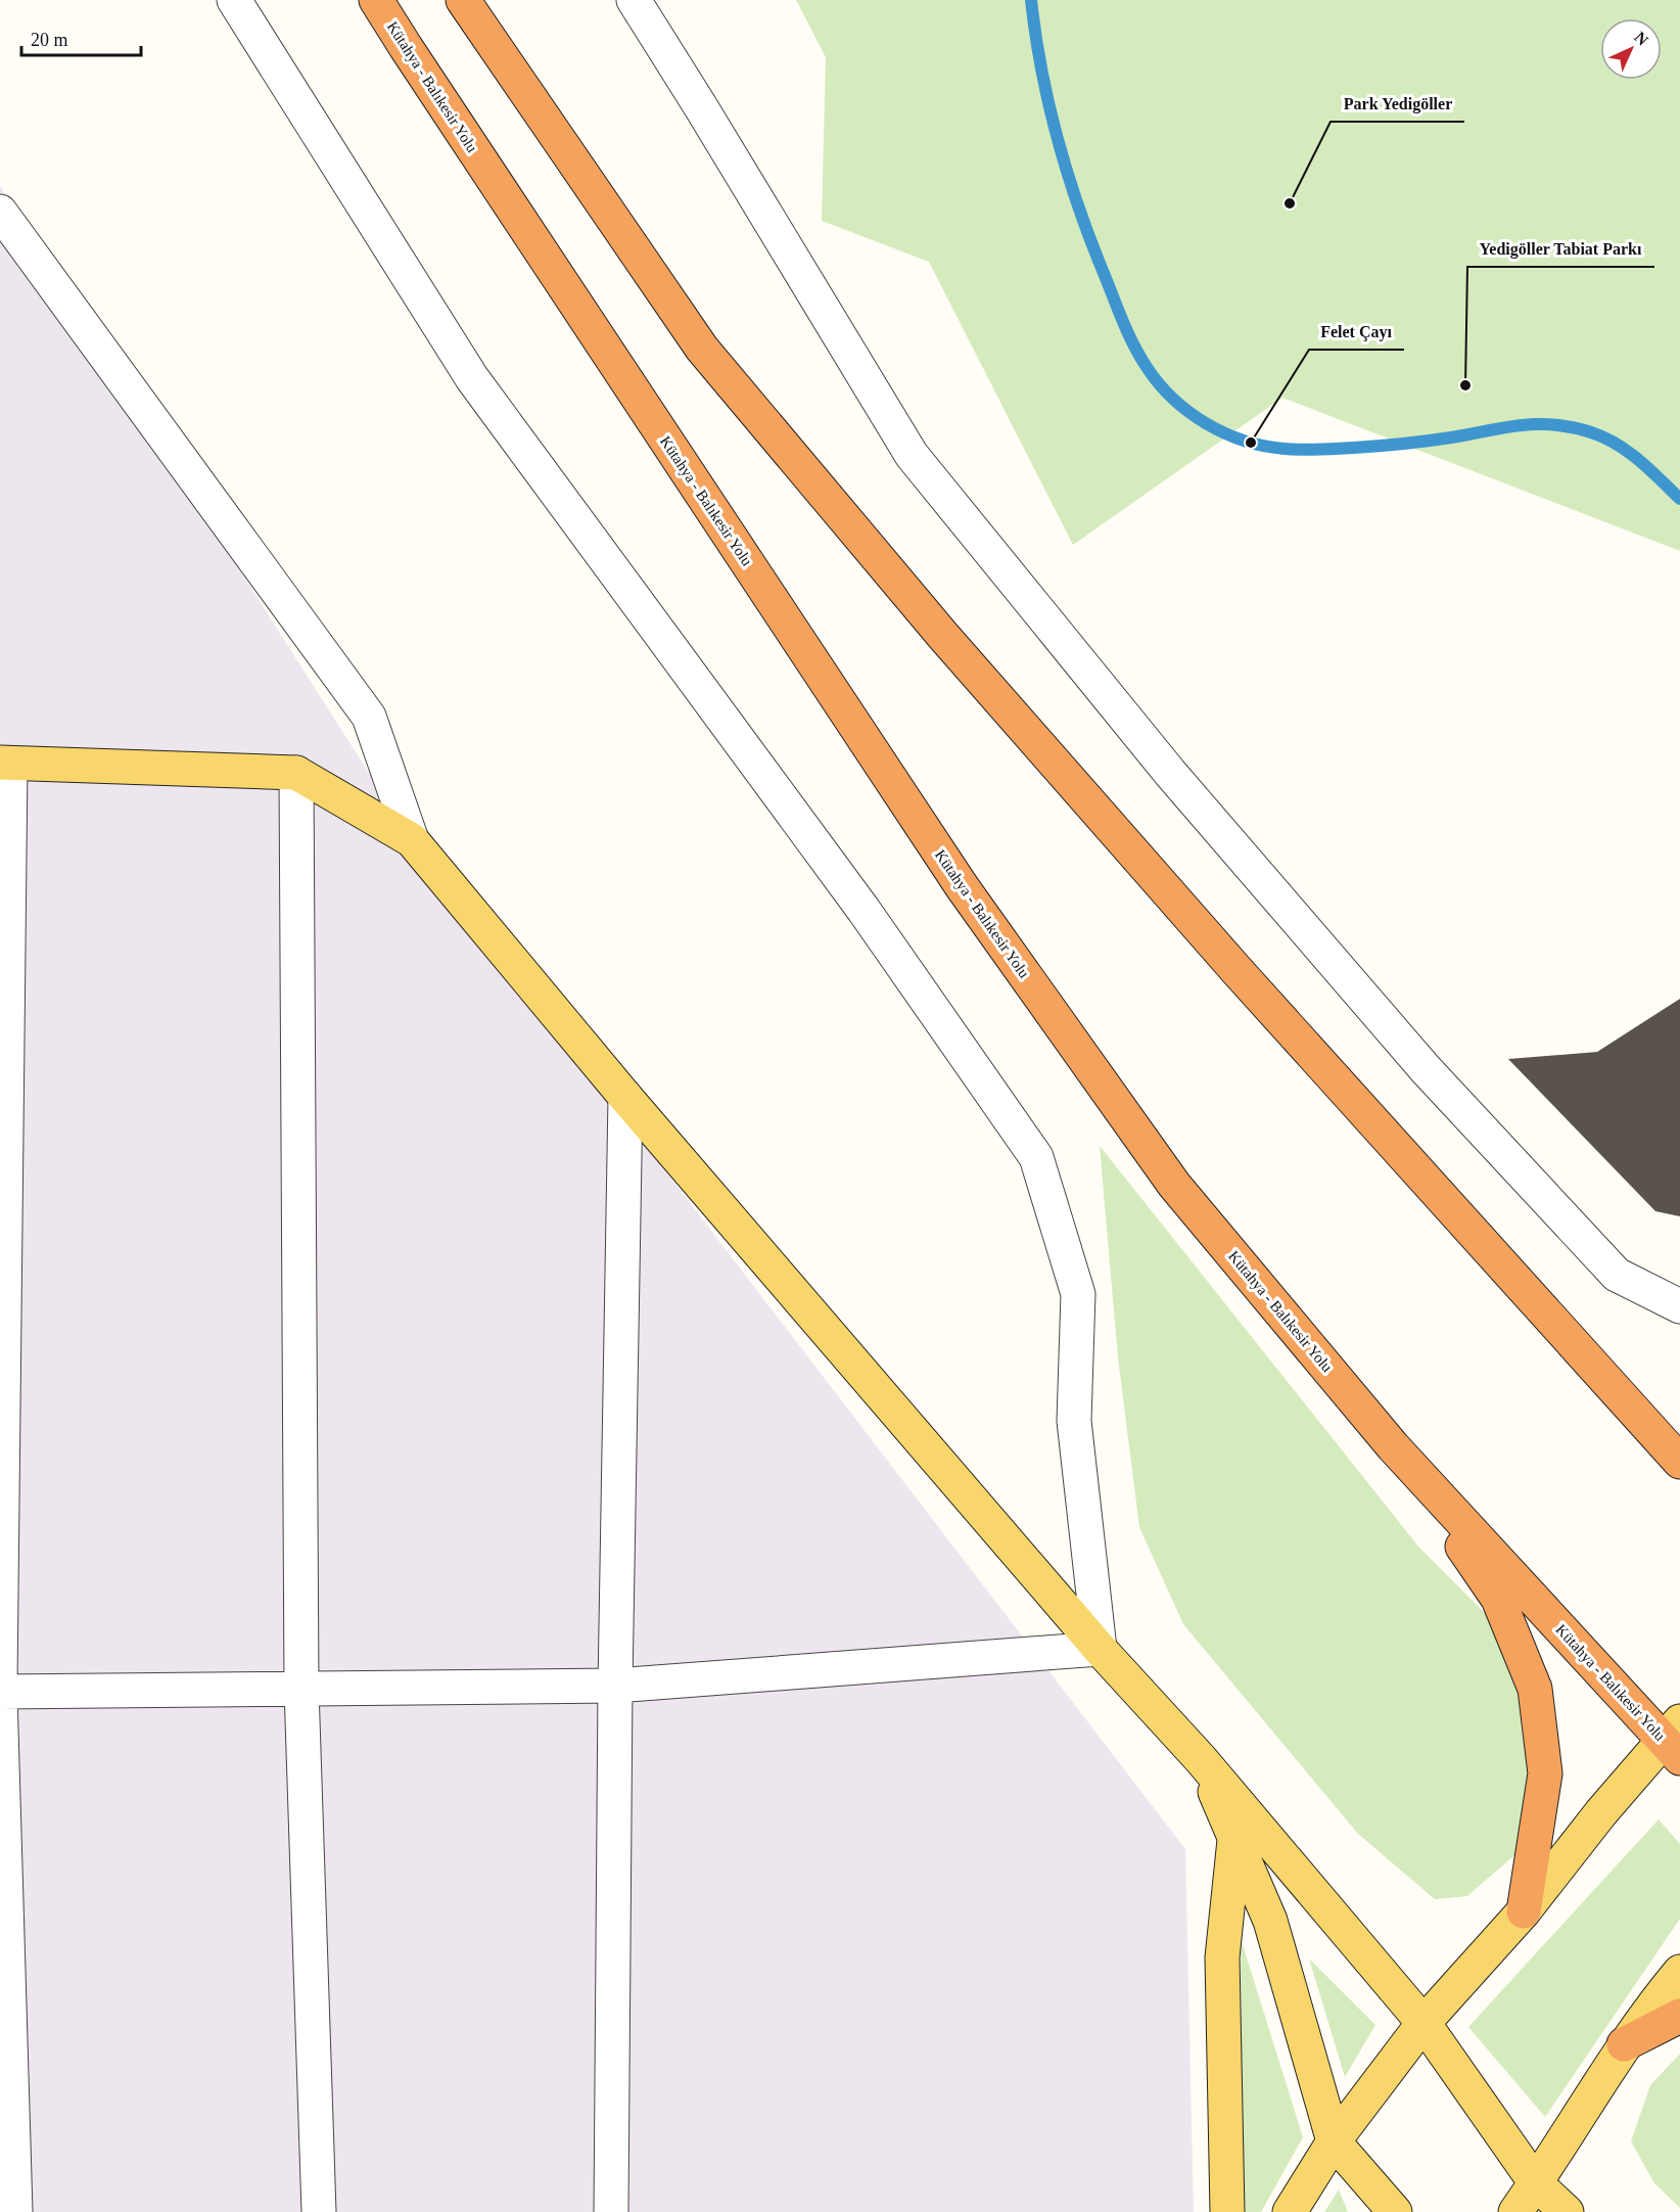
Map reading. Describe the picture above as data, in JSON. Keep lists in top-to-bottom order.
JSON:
{
  "streets": {
    "highway": ["Kütahya - Balıkesir Yolu"]
  },
  "places": ["Park Yedigöller", "Yedigöller Tabiat Parkı", "Felet Çayı"],
  "scale_bar": "20 m",
  "north": "top right"
}
